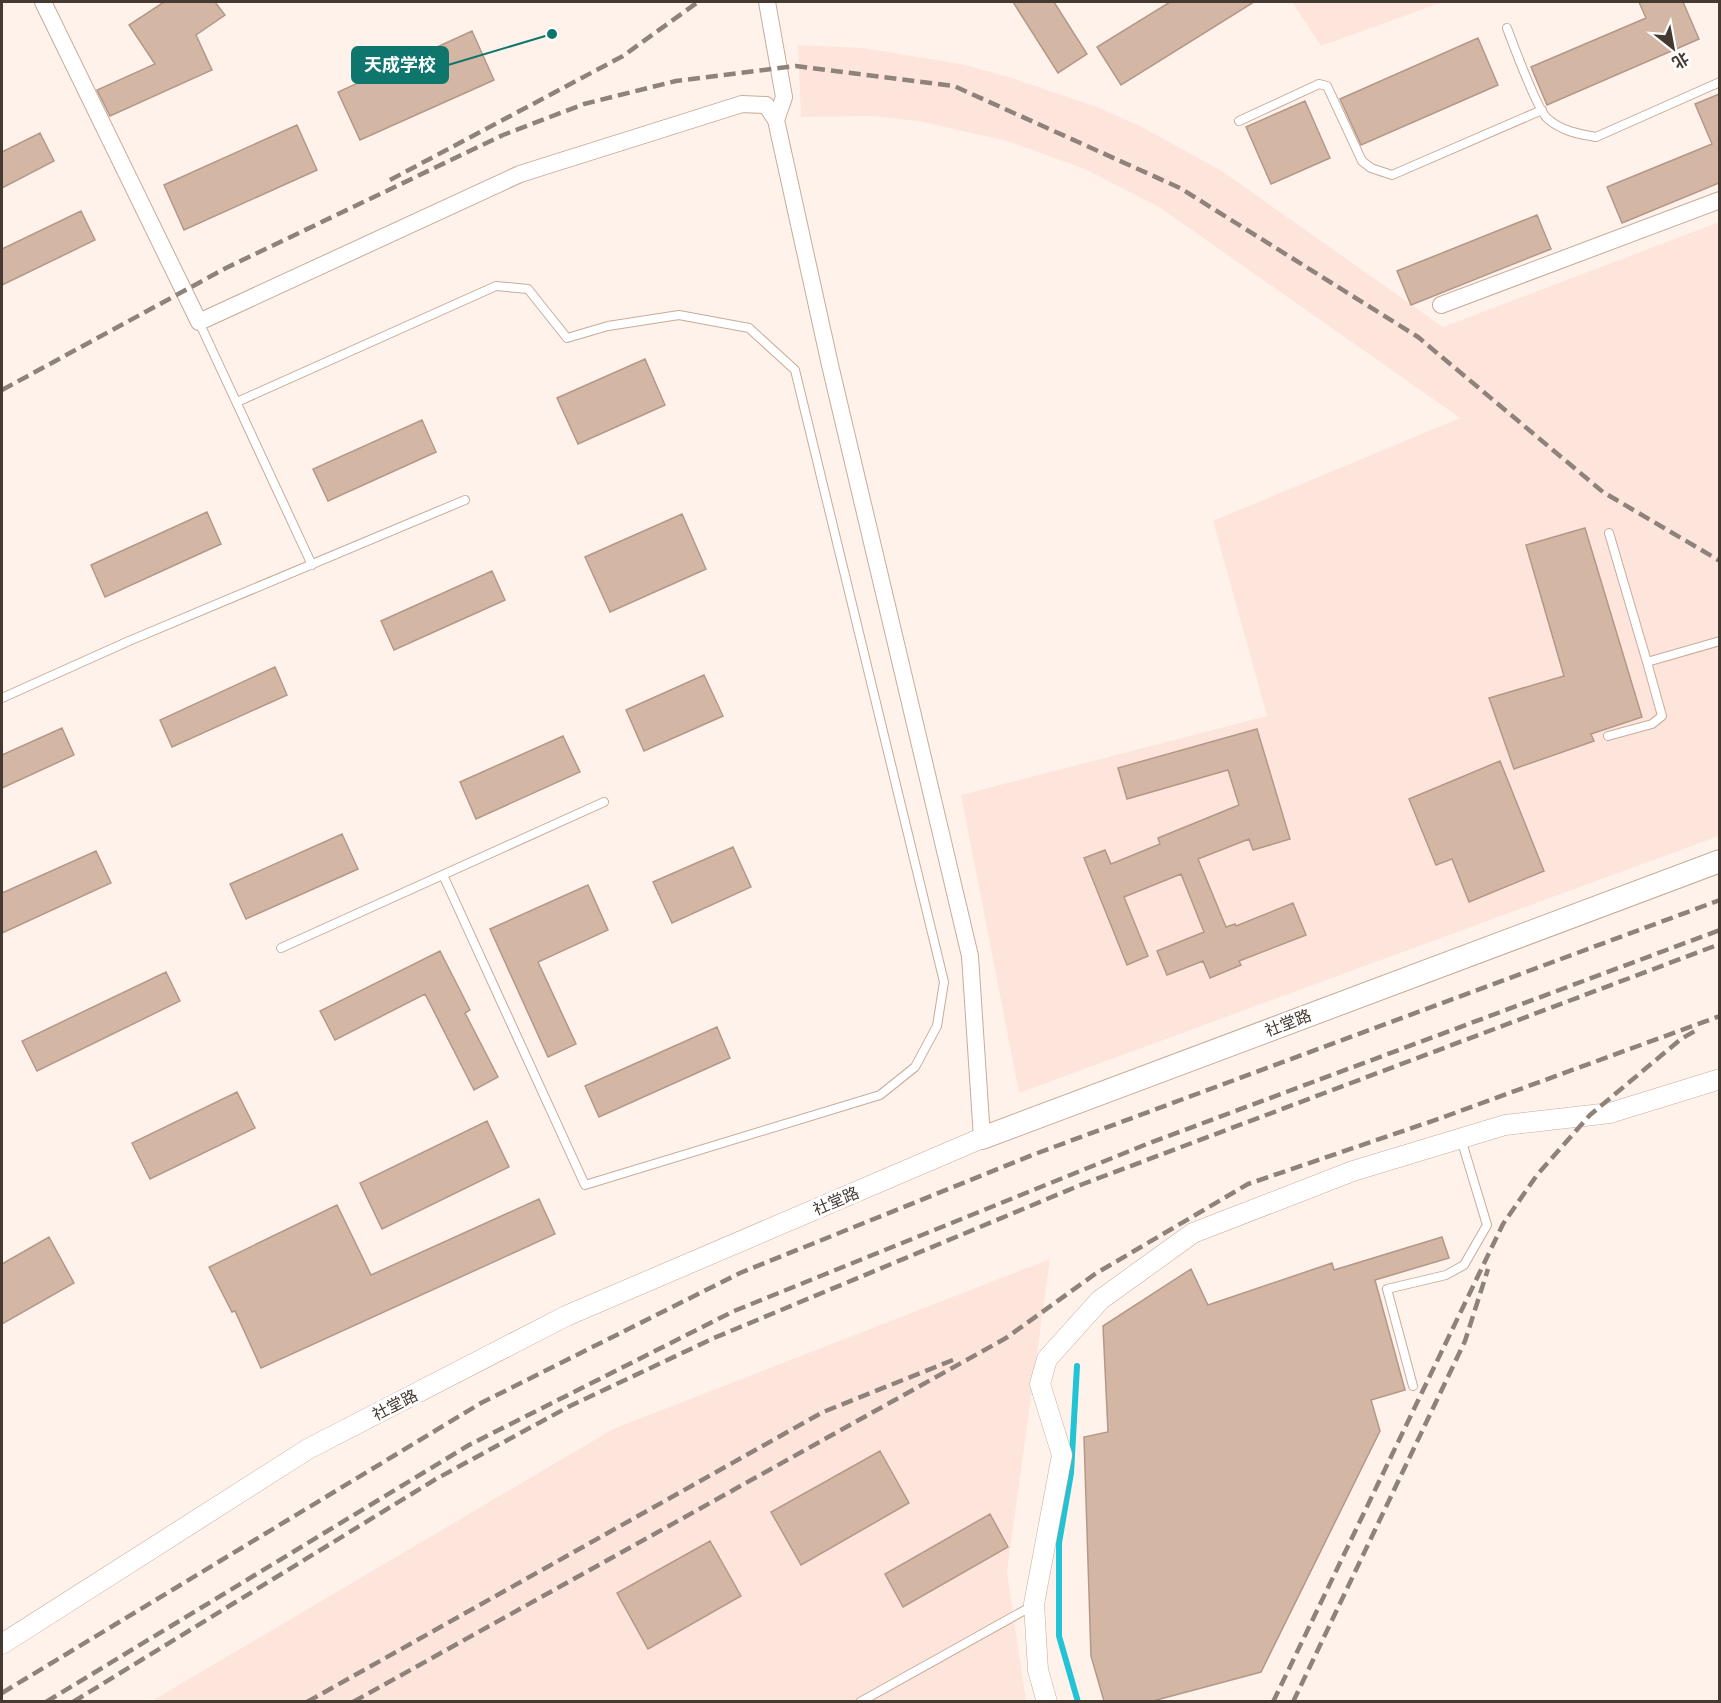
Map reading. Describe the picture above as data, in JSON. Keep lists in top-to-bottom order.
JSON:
{
  "streets": {
    "main road": ["社堂路"]
  },
  "places": ["天成学校"],
  "north": "bottom right"
}
